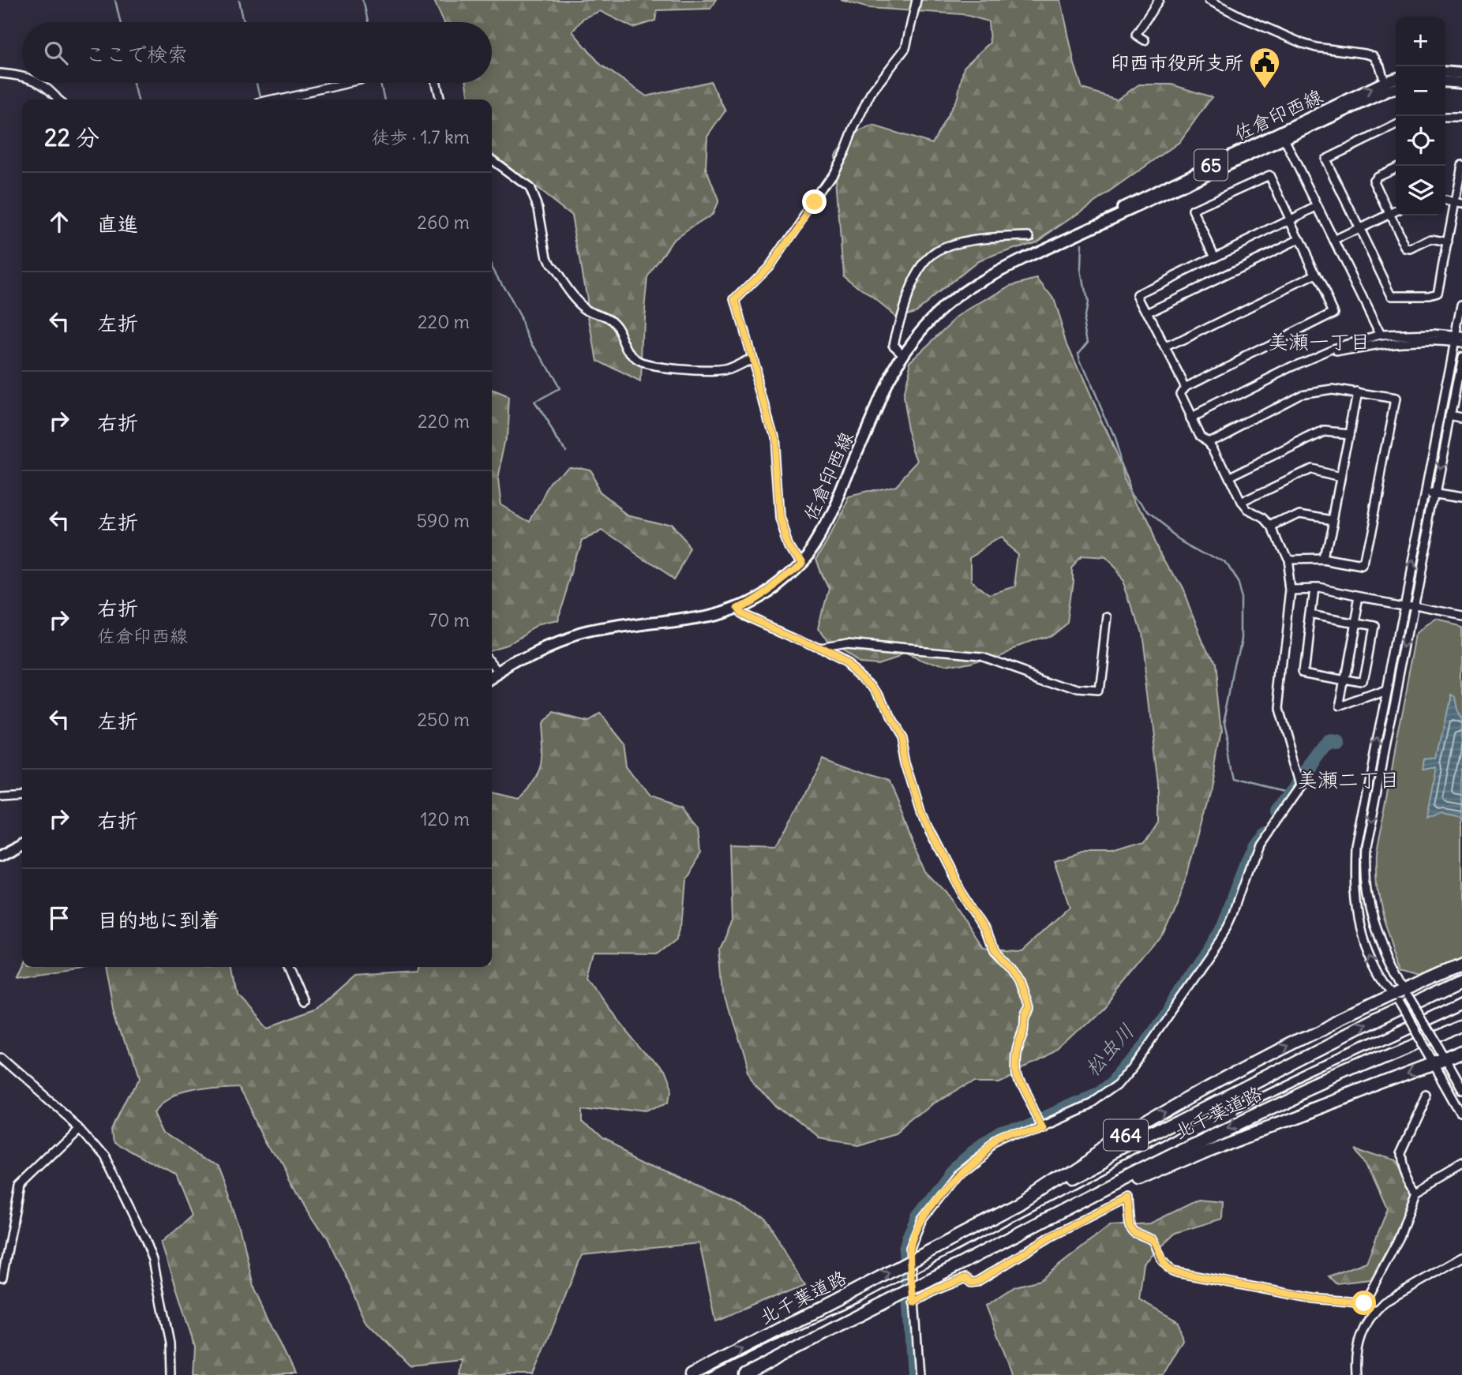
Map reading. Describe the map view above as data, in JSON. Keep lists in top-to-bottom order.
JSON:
{
  "streets": {
    "highway": ["北千葉道路", "464"],
    "main road": ["佐倉印西線", "65"]
  },
  "districts": ["美瀬一丁目", "美瀬二丁目"],
  "water": ["松虫川"],
  "places": {
    "public building": ["印西市役所支所"]
  },
  "page": {
    "map_buttons": ["+", "−"],
    "search": "ここで検索",
    "heading": ["22 分", "徒歩 · 1.7 km"],
    "list": [
      ["直進", "260 m"],
      ["左折", "220 m"],
      ["右折", "220 m"],
      ["左折", "590 m"],
      ["右折", "佐倉印西線", "70 m"],
      ["左折", "250 m"],
      ["右折", "120 m"],
      "目的地に到着"
    ]
  }
}
